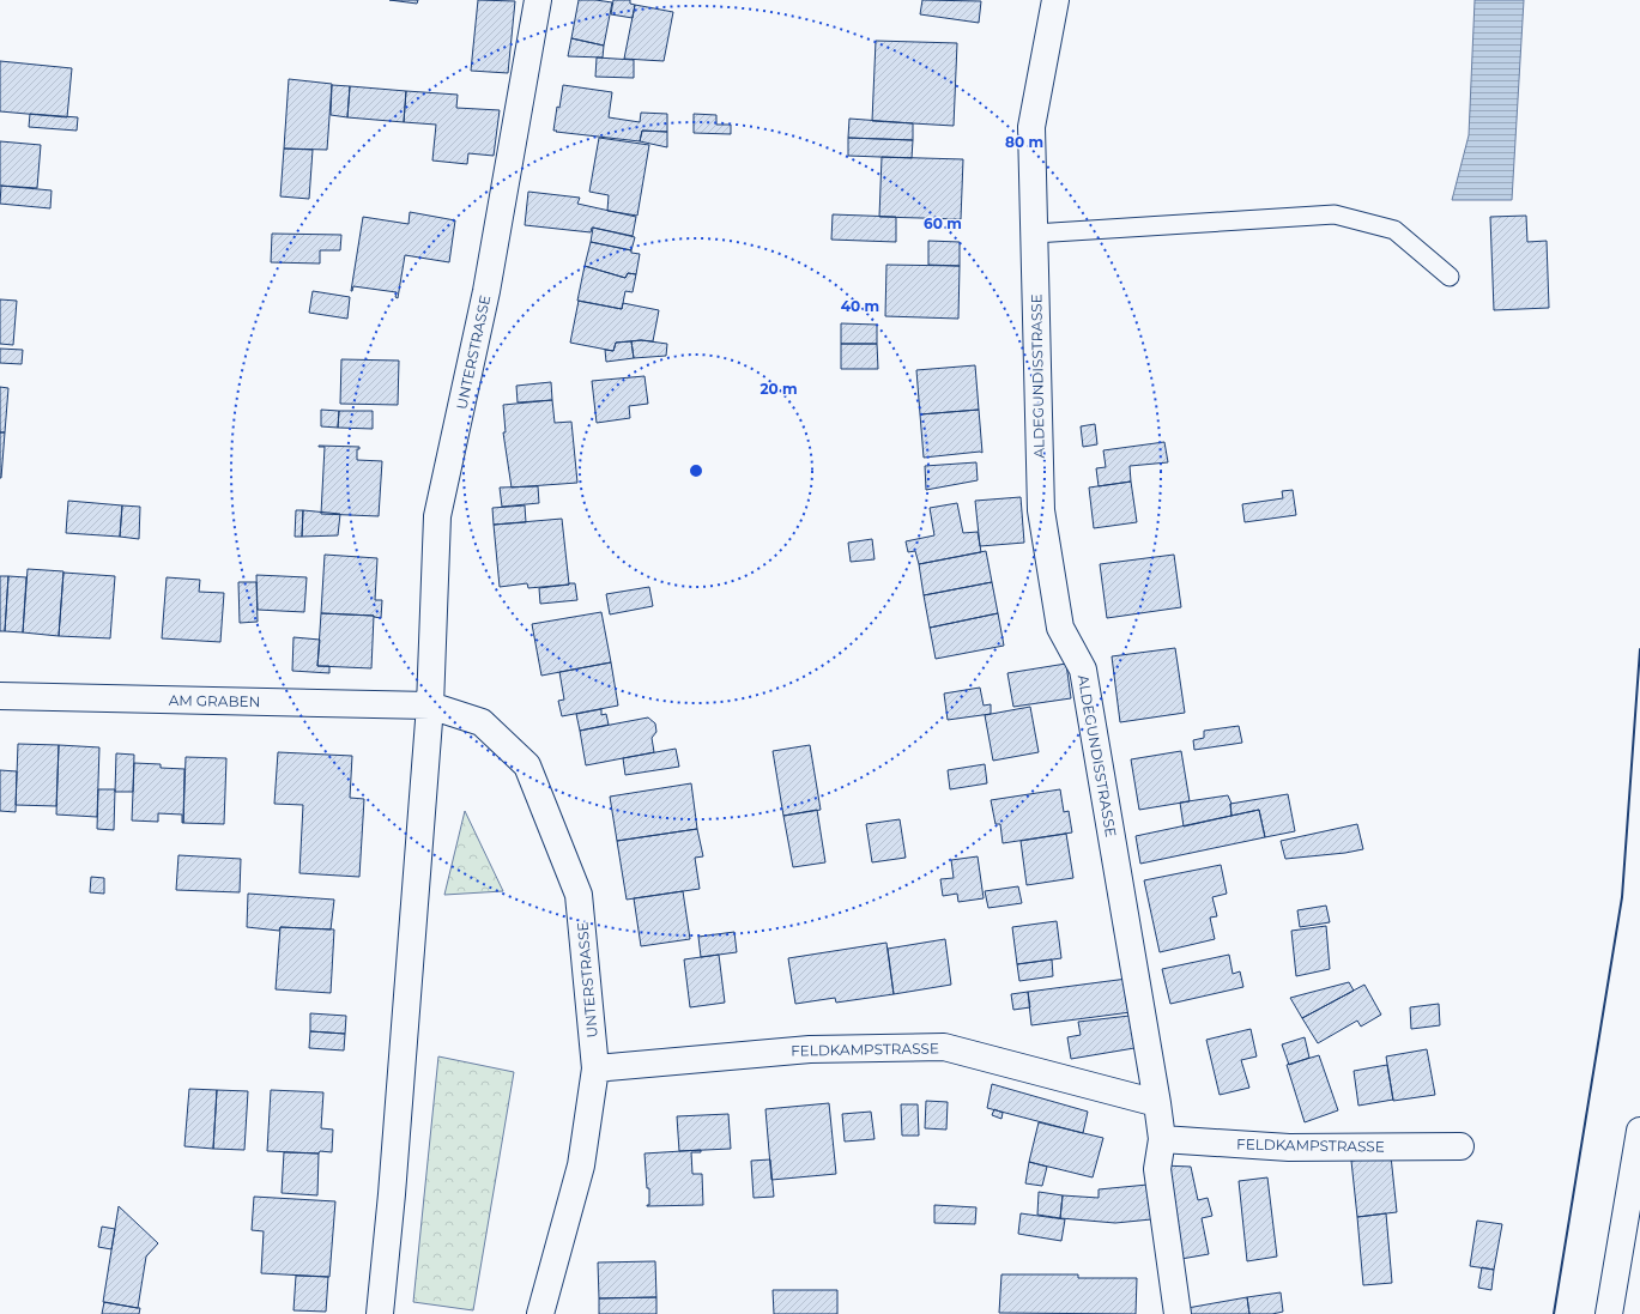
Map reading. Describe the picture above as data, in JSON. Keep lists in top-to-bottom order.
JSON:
{
  "streets": {
    "main road": [
      "UNTERSTRASSE",
      "ALDEGUNDISSTRASSE",
      "AM GRABEN",
      "FELDKAMPSTRASSE"
    ]
  },
  "crossings": [
    ["UNTERSTRASSE", "AM GRABEN"],
    ["UNTERSTRASSE", "FELDKAMPSTRASSE"],
    ["ALDEGUNDISSTRASSE", "FELDKAMPSTRASSE"]
  ],
  "rings": [
    "80 m",
    "60 m",
    "40 m",
    "20 m"
  ]
}
